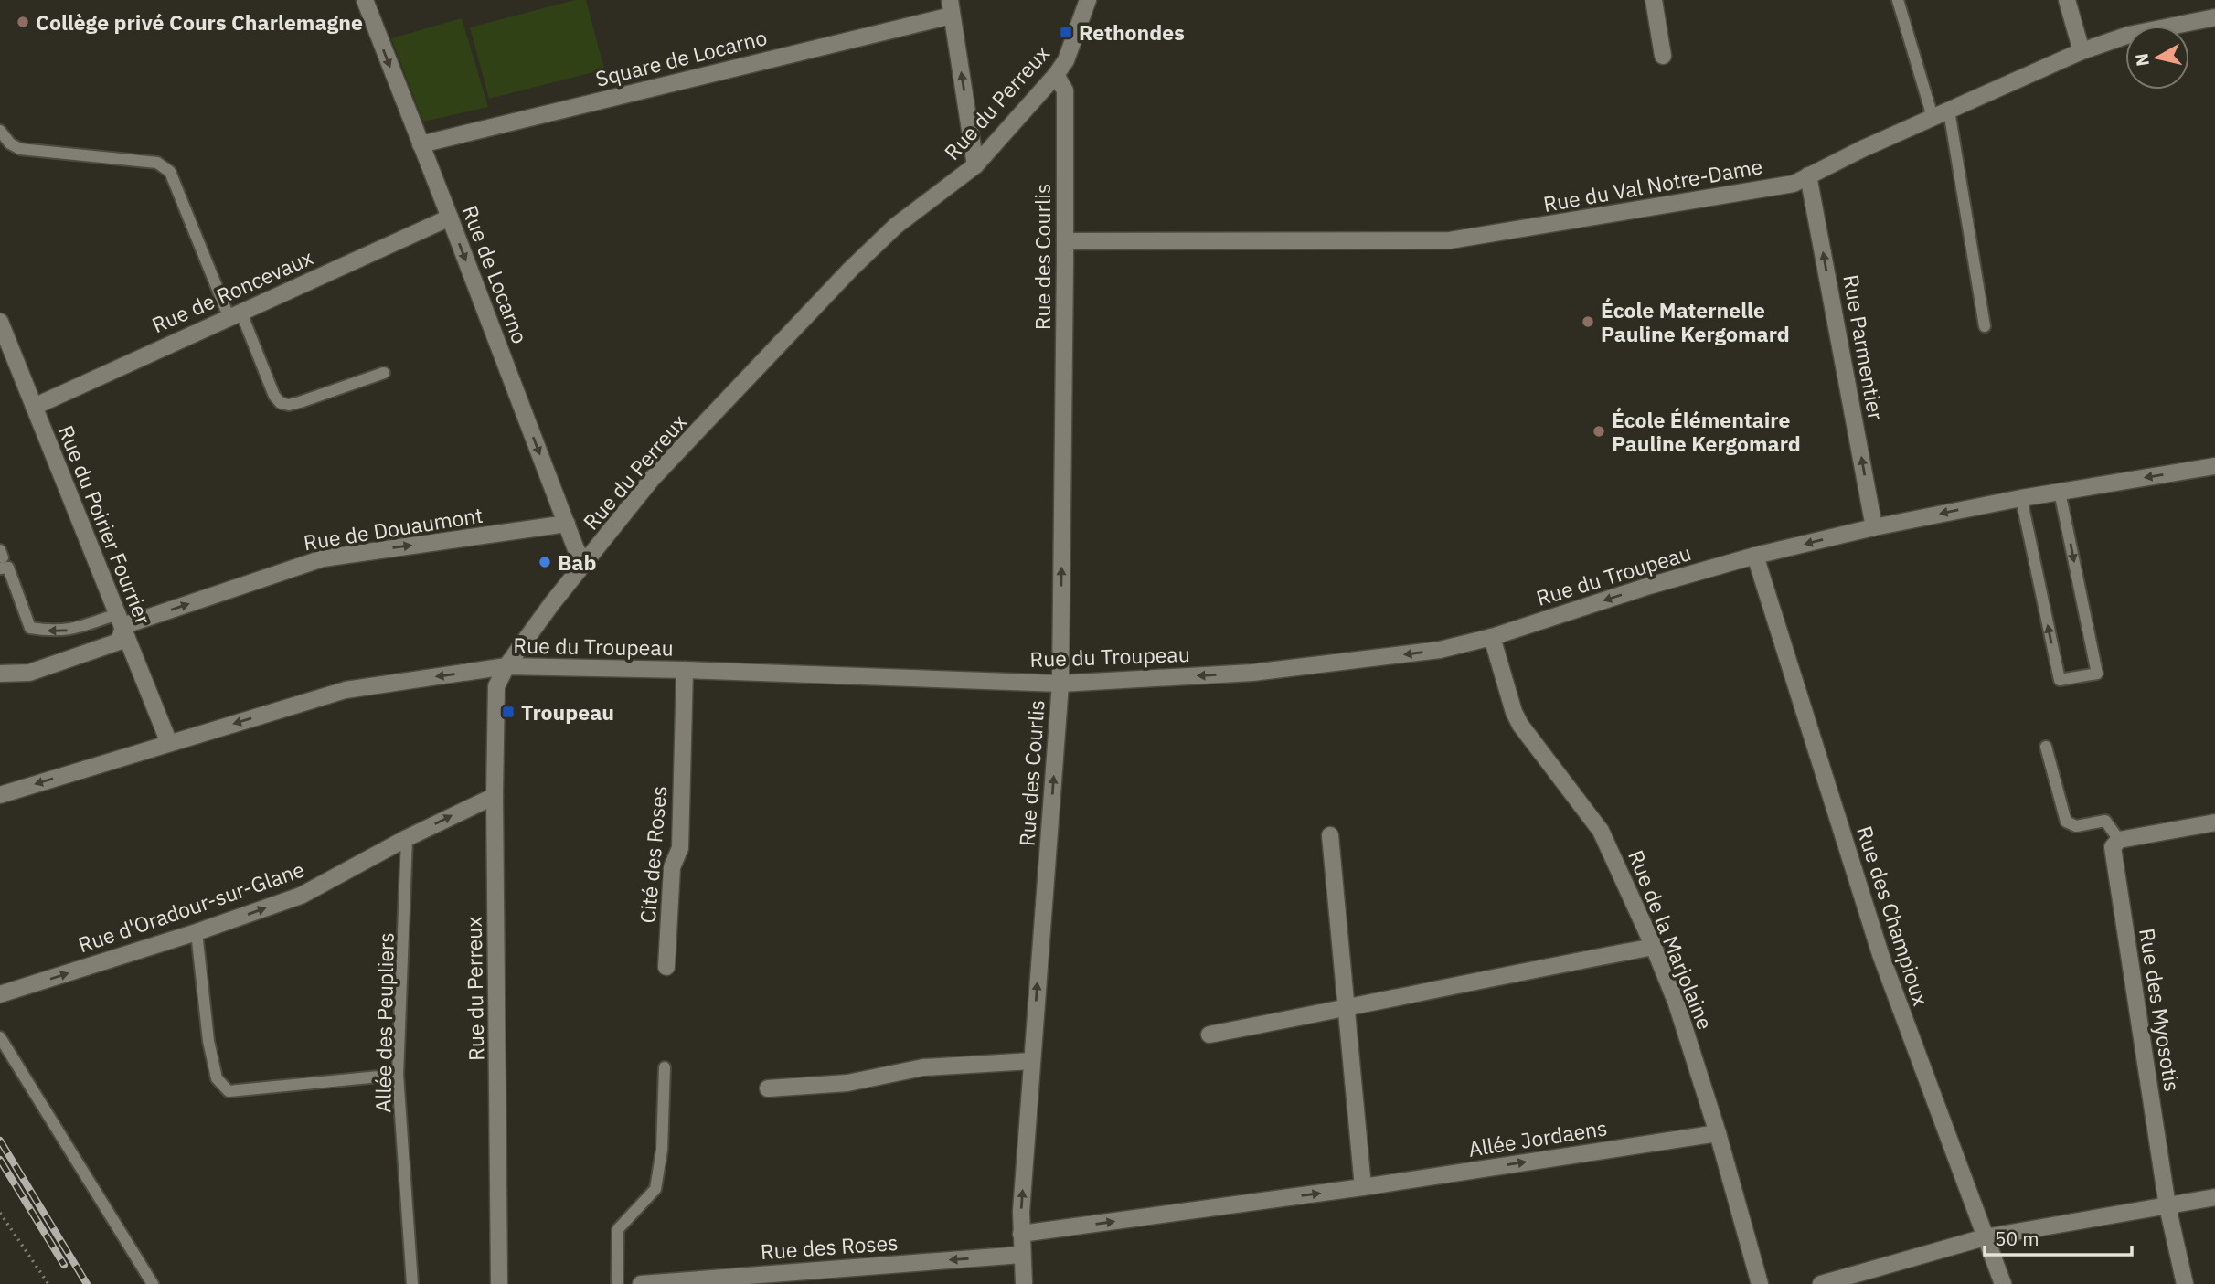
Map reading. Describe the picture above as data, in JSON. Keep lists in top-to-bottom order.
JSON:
{
  "streets": {
    "street": [
      "Square de Locarno",
      "Rue du Perreux",
      "Rue du Val Notre-Dame",
      "Rue des Courlis",
      "Rue de Locarno",
      "Rue de Roncevaux",
      "Rue Parmentier",
      "Rue du Poirier Fourrier",
      "Rue de Douaumont",
      "Rue du Troupeau",
      "Cité des Roses",
      "Rue d'Oradour-sur-Glane",
      "Rue des Champioux",
      "Rue de la Marjolaine",
      "Rue des Myosotis",
      "Allée Jordaens",
      "Rue des Roses"
    ],
    "lane": ["Allée des Peupliers"]
  },
  "crossings": [
    ["Square de Locarno", "Rue de Locarno"],
    ["Rue du Perreux", "Rue des Courlis"],
    ["Rue du Perreux", "Rue de Locarno"],
    ["Rue du Perreux", "Rue du Troupeau"],
    ["Rue du Perreux", "Rue d'Oradour-sur-Glane"],
    ["Rue du Val Notre-Dame", "Rue des Courlis"],
    ["Rue du Val Notre-Dame", "Rue Parmentier"],
    ["Rue des Courlis", "Rue du Troupeau"],
    ["Rue des Courlis", "Allée Jordaens"],
    ["Rue des Courlis", "Rue des Roses"],
    ["Rue de Locarno", "Rue de Roncevaux"],
    ["Rue de Locarno", "Rue de Douaumont"],
    ["Rue de Roncevaux", "Rue du Poirier Fourrier"],
    ["Rue Parmentier", "Rue du Troupeau"],
    ["Rue du Poirier Fourrier", "Rue de Douaumont"],
    ["Rue du Poirier Fourrier", "Rue du Troupeau"],
    ["Rue du Troupeau", "Cité des Roses"],
    ["Rue du Troupeau", "Rue des Champioux"],
    ["Rue du Troupeau", "Rue de la Marjolaine"],
    ["Rue d'Oradour-sur-Glane", "Allée des Peupliers"],
    ["Rue de la Marjolaine", "Allée Jordaens"]
  ],
  "one_way": [
    "Rue des Courlis",
    "Rue de Locarno",
    "Rue Parmentier",
    "Rue de Douaumont",
    "Rue du Troupeau",
    "Rue d'Oradour-sur-Glane",
    "Allée Jordaens",
    "Rue des Roses"
  ],
  "places": {
    "other": [
      "Collège privé Cours Charlemagne",
      "École Maternelle Pauline Kergomard",
      "École Élémentaire Pauline Kergomard",
      "Bab"
    ],
    "transit": ["Rethondes", "Troupeau"]
  },
  "scale_bar": "50 m",
  "north": "left"
}
